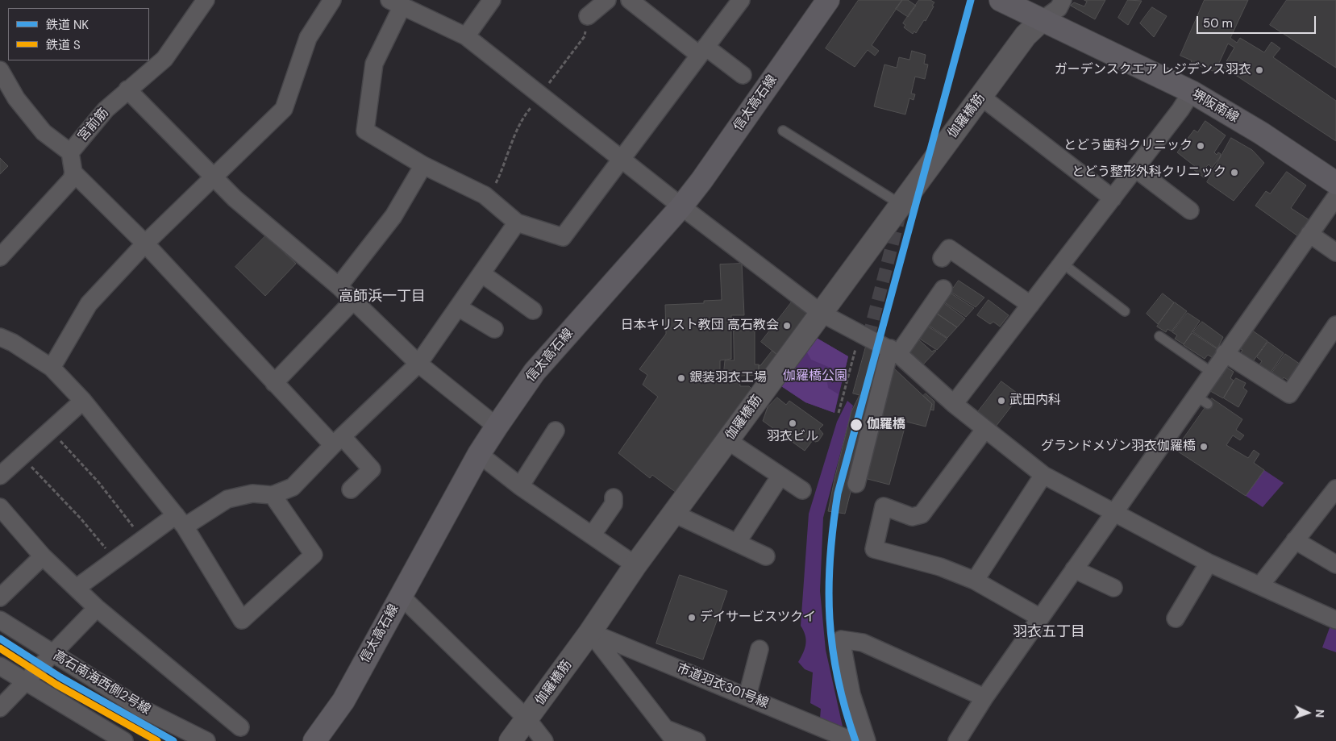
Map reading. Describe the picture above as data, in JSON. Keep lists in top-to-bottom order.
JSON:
{
  "streets": {
    "main road": ["信太高石線", "堺阪南線"],
    "street": [
      "伽羅橋筋",
      "宮前筋",
      "高石南海西側2号線",
      "市道羽衣301号線"
    ]
  },
  "crossings": [
    ["堺阪南線", "伽羅橋筋"],
    ["伽羅橋筋", "市道羽衣301号線"]
  ],
  "districts": ["高師浜一丁目", "羽衣五丁目"],
  "parks": ["伽羅橋公園"],
  "places": [
    "ガーデンスクエア レジデンス羽衣",
    "とどう歯科クリニック",
    "とどう整形外科クリニック",
    "日本キリスト教団 高石教会",
    "銀装羽衣工場",
    "武田内科",
    "羽衣ビル",
    "伽羅橋",
    "グランドメゾン羽衣伽羅橋",
    "デイサービスツクイ"
  ],
  "lines": ["rail line NK", "rail line S"],
  "legend": ["鉄道 NK", "鉄道 S"],
  "scale_bar": "50 m",
  "north": "right"
}
